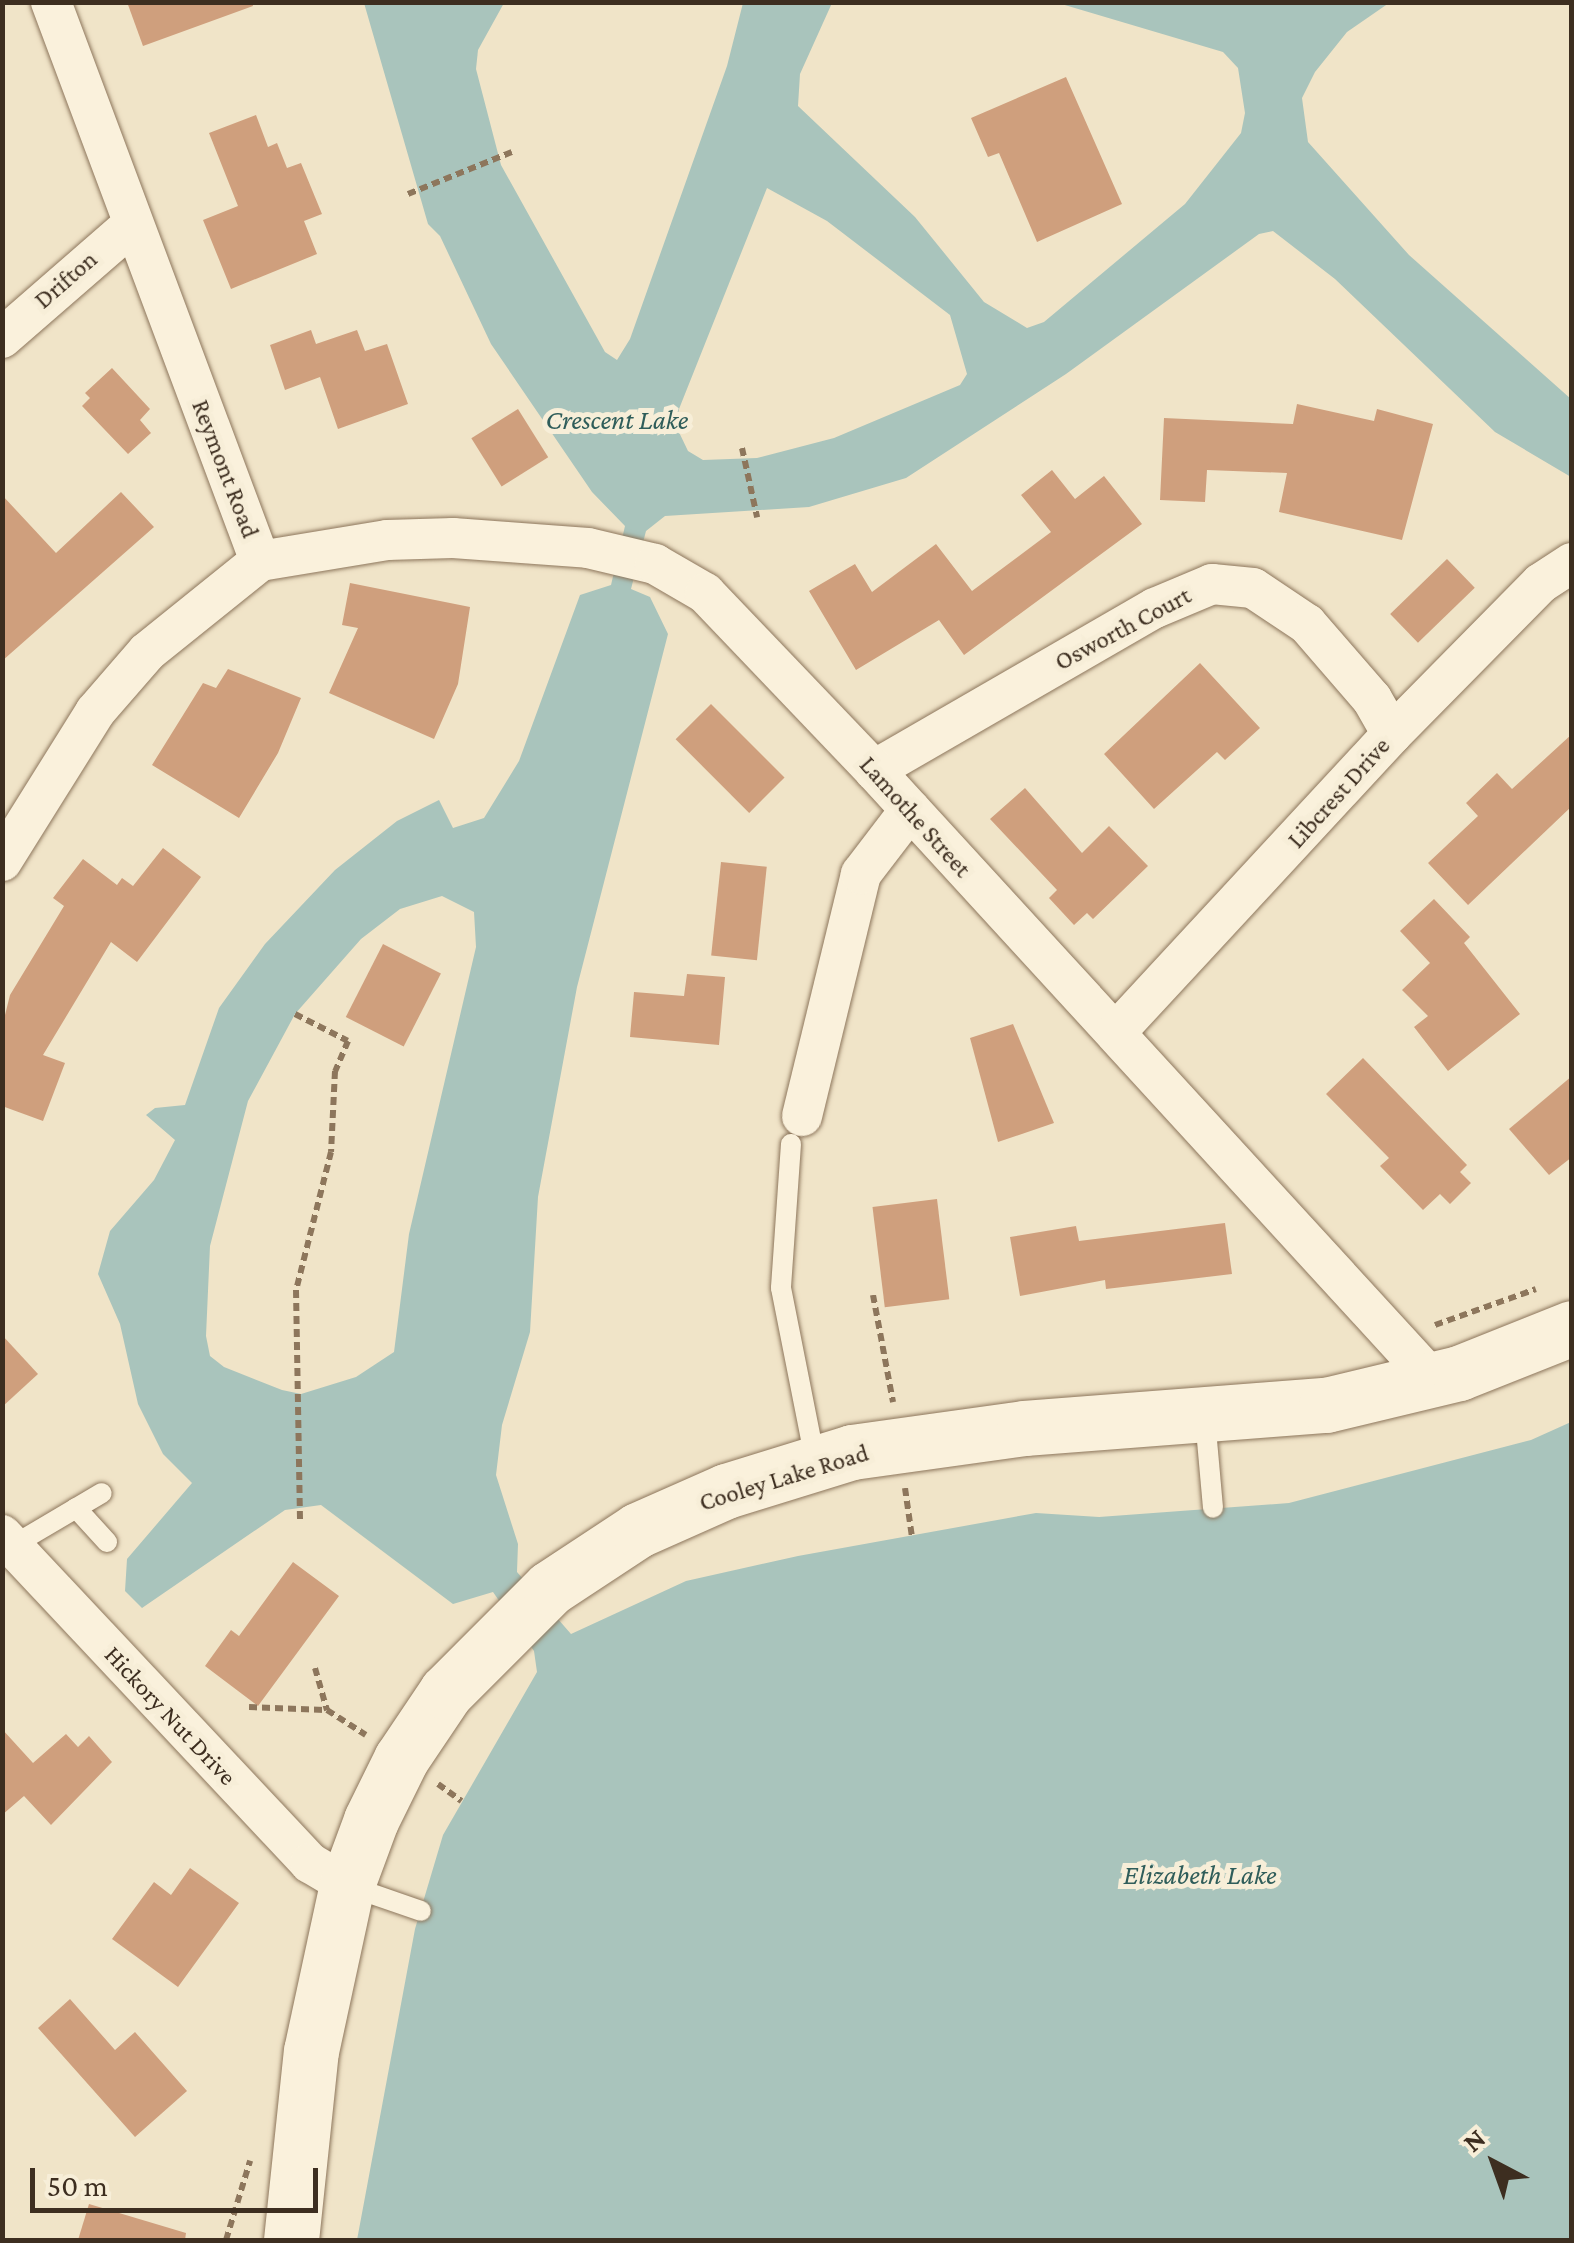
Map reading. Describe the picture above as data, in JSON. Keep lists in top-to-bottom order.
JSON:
{
  "streets": {
    "main road": ["Cooley Lake Road"],
    "street": [
      "Drifton",
      "Reymont Road",
      "Osworth Court",
      "Libcrest Drive",
      "Lamothe Street",
      "Hickory Nut Drive"
    ]
  },
  "crossings": [
    ["Drifton", "Reymont Road"],
    ["Reymont Road", "Lamothe Street"],
    ["Osworth Court", "Libcrest Drive"],
    ["Osworth Court", "Lamothe Street"],
    ["Libcrest Drive", "Lamothe Street"],
    ["Lamothe Street", "Cooley Lake Road"],
    ["Cooley Lake Road", "Hickory Nut Drive"]
  ],
  "water": ["Crescent Lake", "Elizabeth Lake"],
  "scale_bar": "50 m",
  "north": "top left"
}
